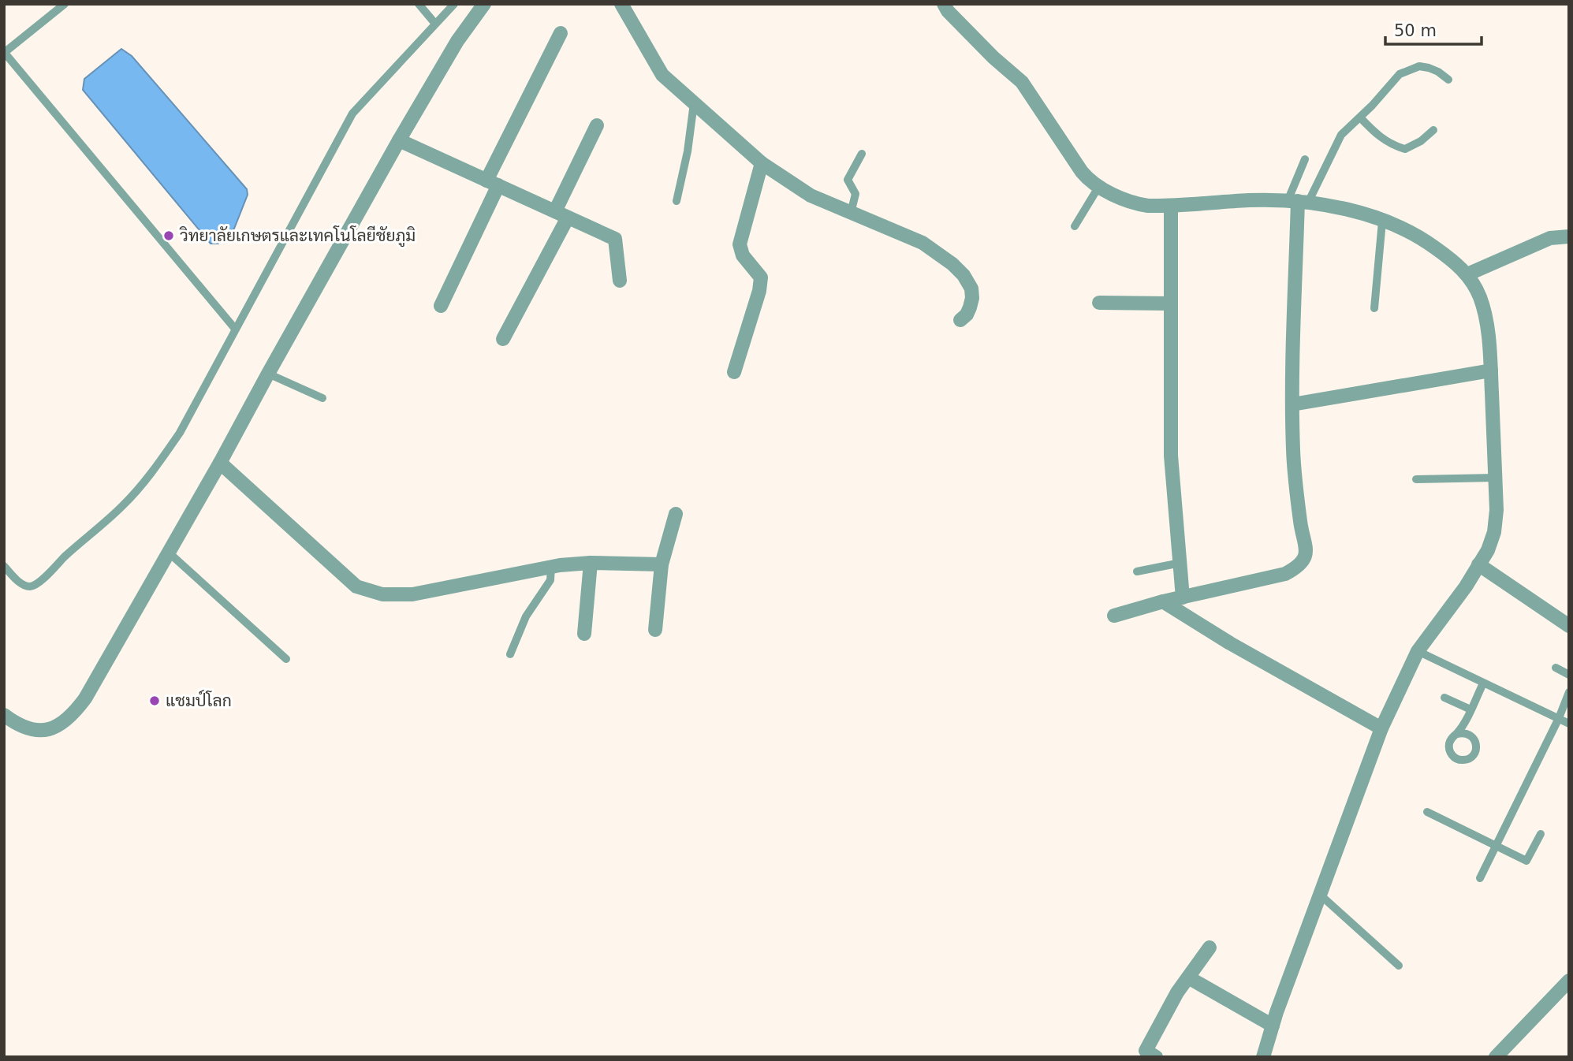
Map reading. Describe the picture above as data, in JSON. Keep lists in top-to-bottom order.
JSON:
{
  "places": ["วิทยาลัยเกษตรและเทคโนโลยีชัยภูมิ", "แชมป์โลก"],
  "scale_bar": "50 m"
}
